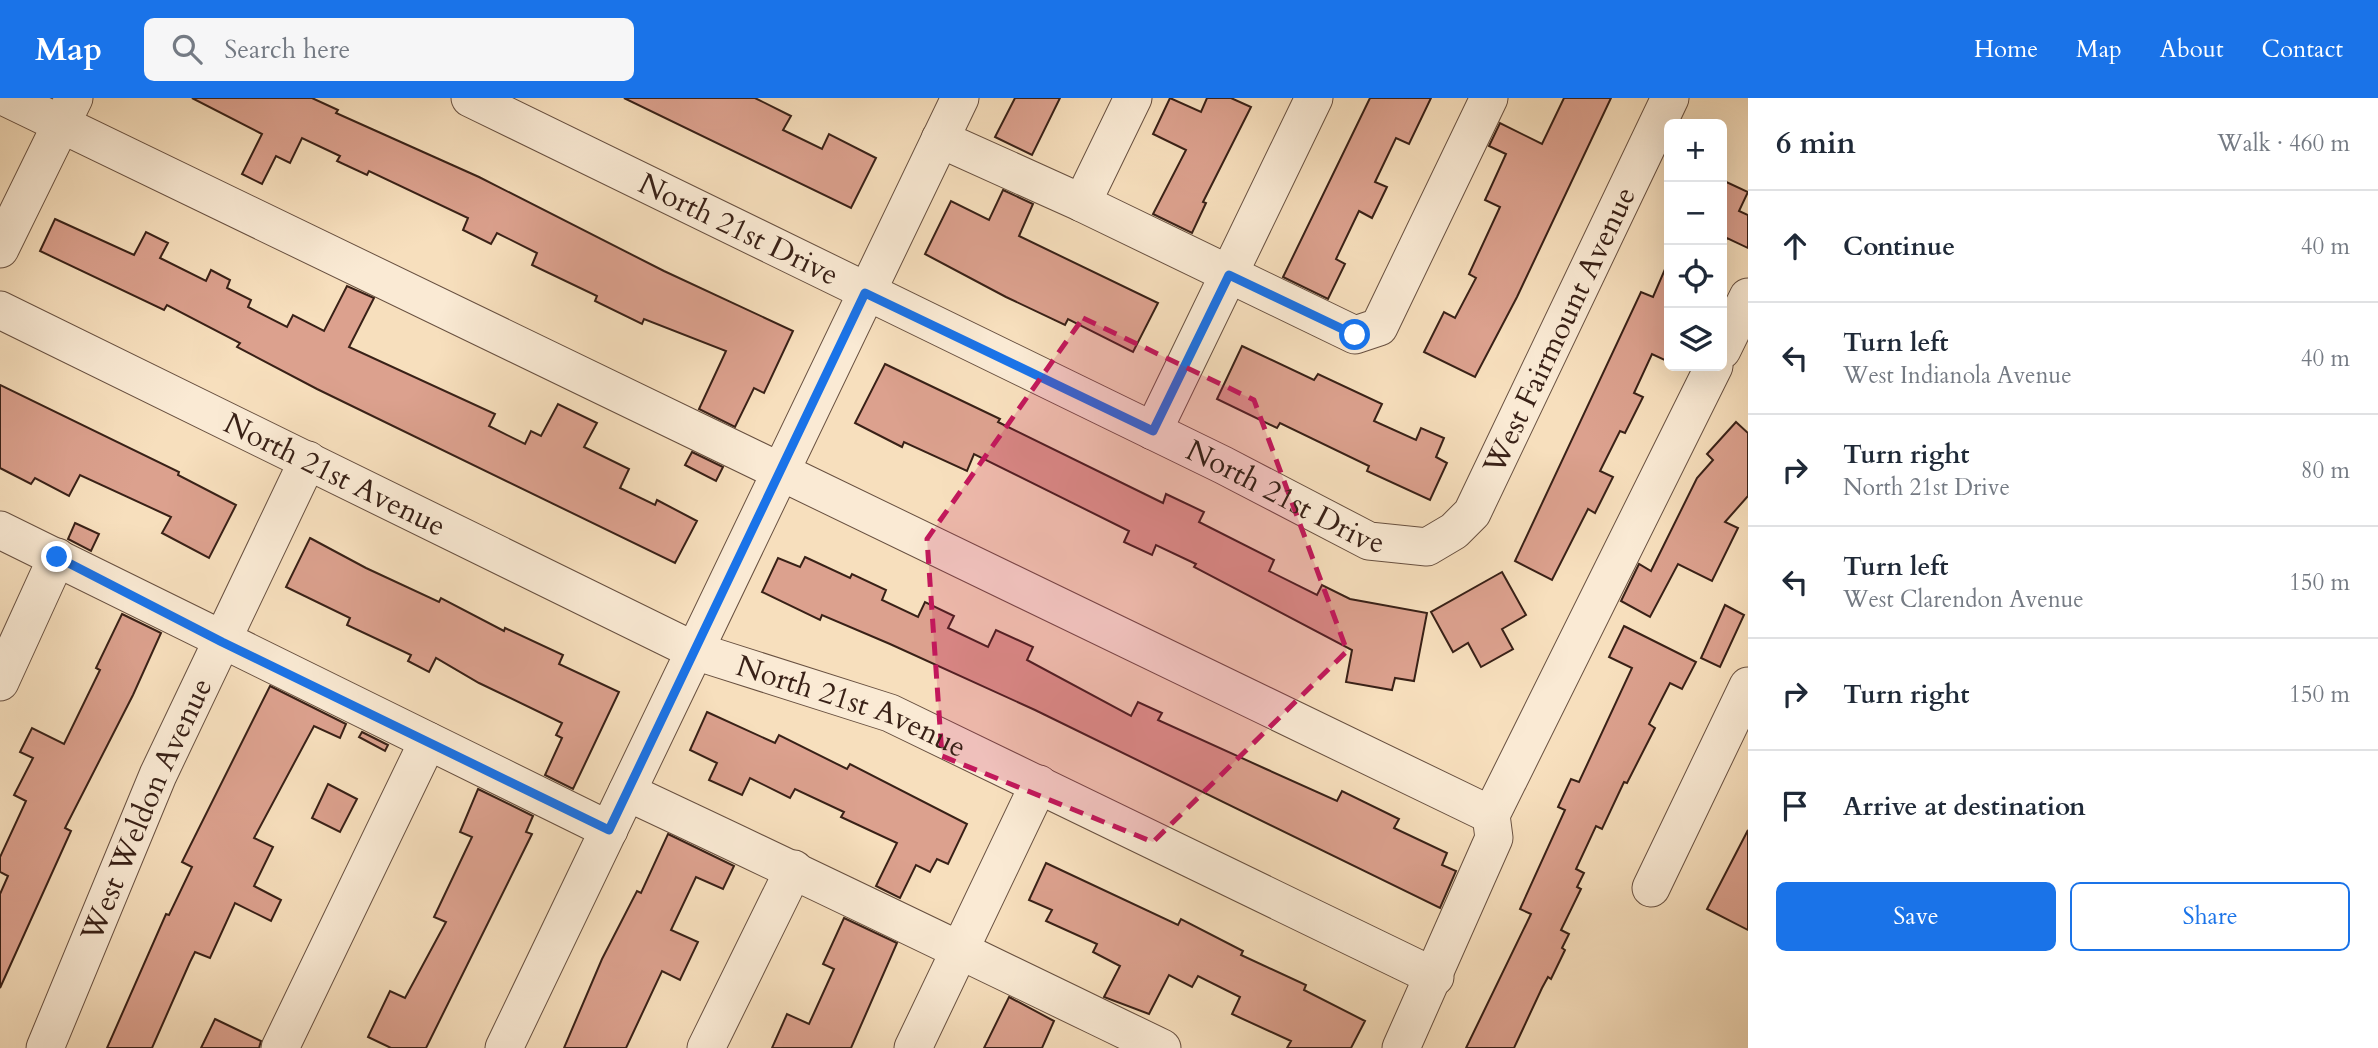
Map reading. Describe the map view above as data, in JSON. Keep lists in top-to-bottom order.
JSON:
{
  "streets": {
    "street": [
      "North 21st Drive",
      "West Fairmount Avenue",
      "North 21st Avenue",
      "West Weldon Avenue"
    ]
  },
  "crossings": [
    ["North 21st Drive", "West Fairmount Avenue"],
    ["North 21st Avenue", "West Weldon Avenue"]
  ],
  "page": {
    "header": "Map",
    "search": "Search here",
    "nav": [
      "Home",
      "Map",
      "About",
      "Contact"
    ],
    "heading": ["6 min", "Walk · 460 m"],
    "map_buttons": ["+", "−"],
    "list": [
      ["Continue", "40 m"],
      ["Turn left", "West Indianola Avenue", "40 m"],
      ["Turn right", "North 21st Drive", "80 m"],
      ["Turn left", "West Clarendon Avenue", "150 m"],
      ["Turn right", "150 m"],
      "Arrive at destination"
    ],
    "buttons": ["Save", "Share"]
  }
}
